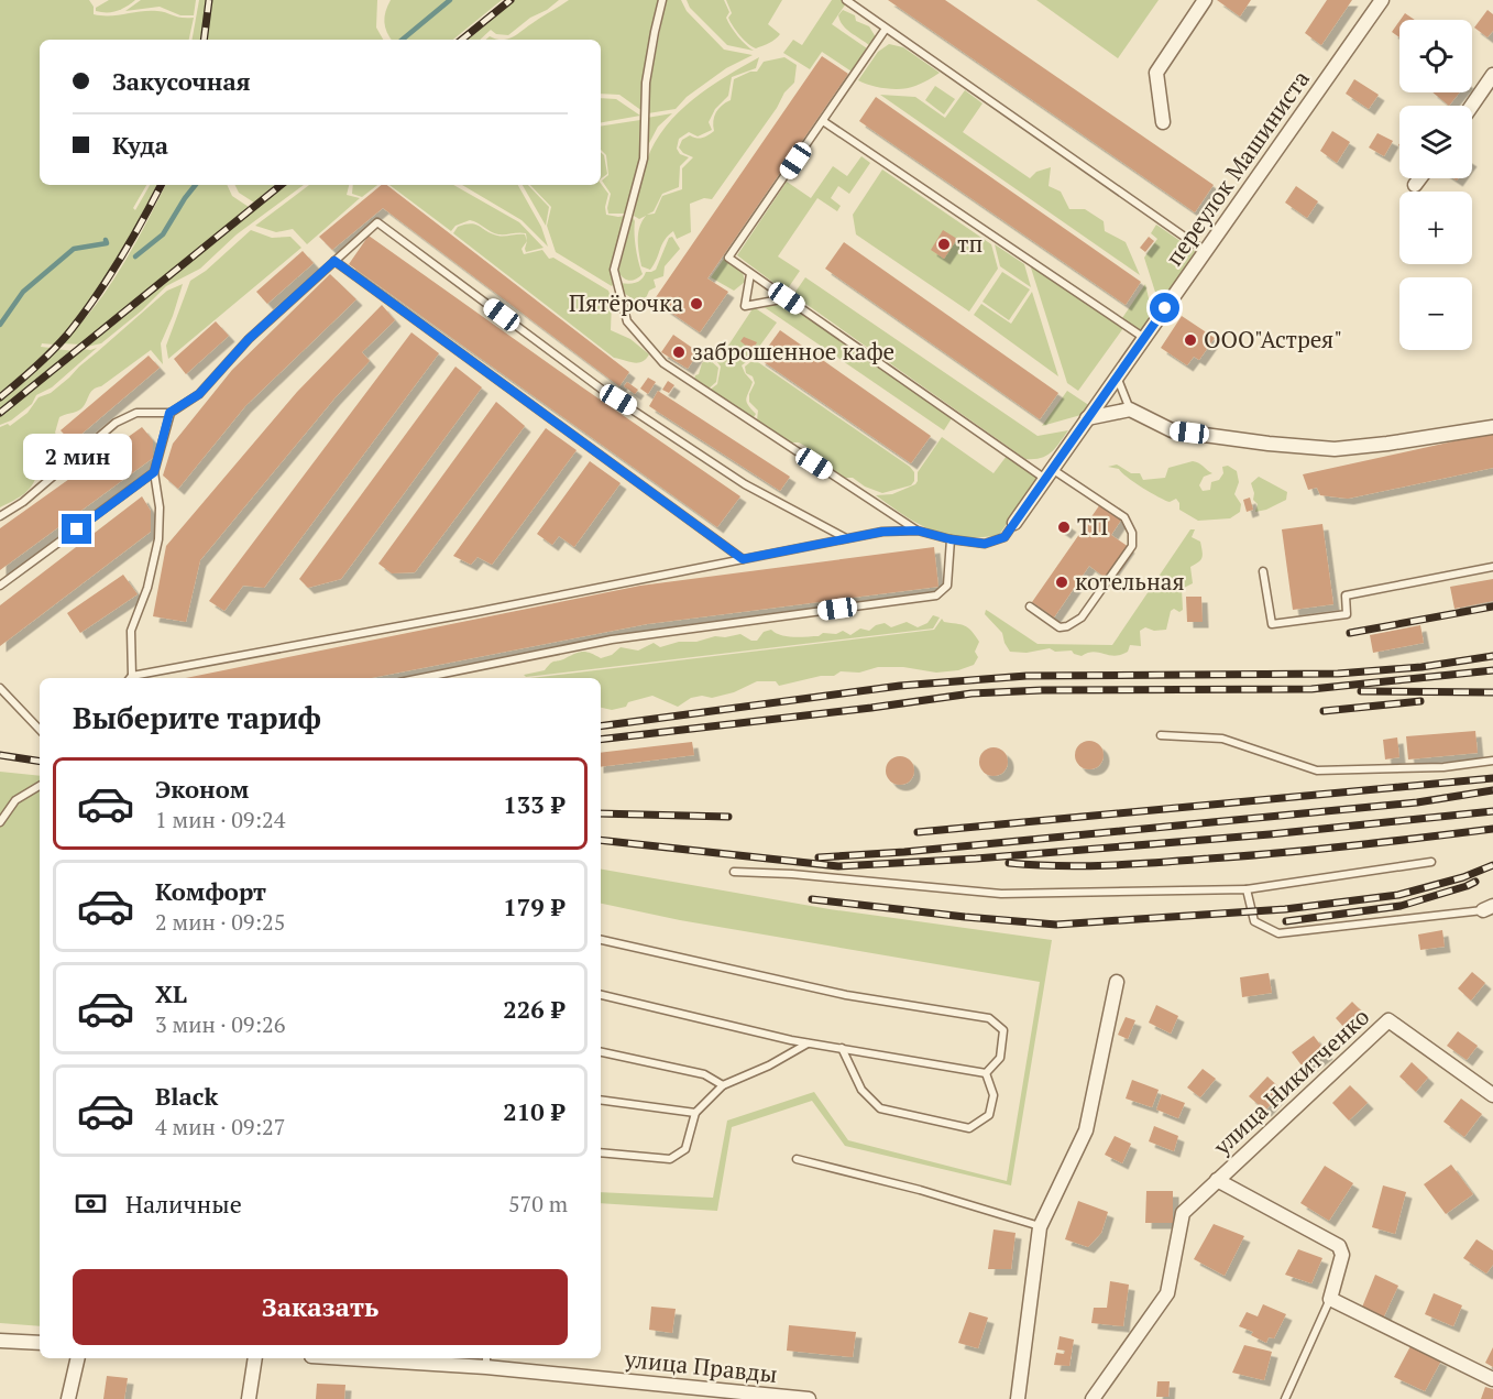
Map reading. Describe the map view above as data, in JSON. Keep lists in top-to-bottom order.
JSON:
{
  "streets": {
    "street": ["переулок Машиниста", "улица Никитченко", "улица Правды"]
  },
  "places": [
    "тп",
    "Пятёрочка",
    "ООО\"Астрея\"",
    "заброшенное кафе",
    "ТП",
    "котельная"
  ],
  "page": {
    "map_buttons": ["+", "−"],
    "banner": ["Закусочная", "Куда"],
    "bubble": "2 мин",
    "heading": "Выберите тариф",
    "list": [
      {
        "name": "Эконом",
        "note": "1 мин · 09:24",
        "value": "133 ₽"
      },
      {
        "name": "Комфорт",
        "note": "2 мин · 09:25",
        "value": "179 ₽"
      },
      {
        "name": "XL",
        "note": "3 мин · 09:26",
        "value": "226 ₽"
      },
      {
        "name": "Black",
        "note": "4 мин · 09:27",
        "value": "210 ₽"
      }
    ],
    "pay": ["Наличные", "570 m"],
    "buttons": "Заказать"
  }
}
